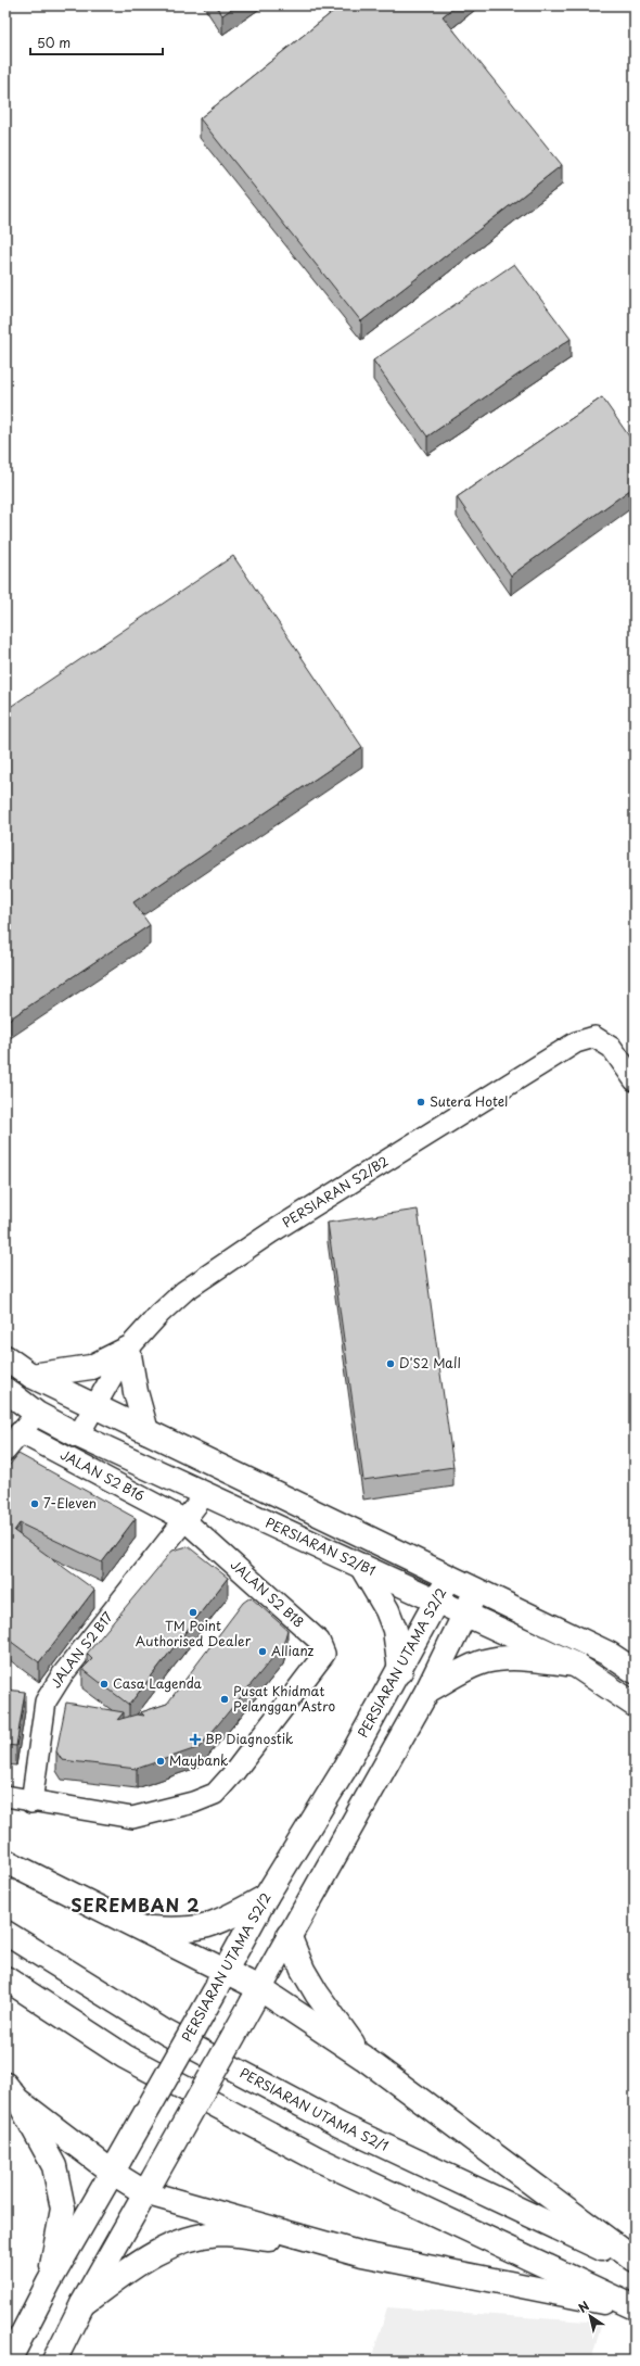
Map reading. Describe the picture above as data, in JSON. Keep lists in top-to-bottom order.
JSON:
{
  "streets": {
    "main road": ["PERSIARAN S2/B1", "PERSIARAN UTAMA S2/2", "PERSIARAN UTAMA S2/1"],
    "street": [
      "PERSIARAN S2/B2",
      "JALAN S2 B16",
      "JALAN S2 B18",
      "JALAN S2 B17"
    ]
  },
  "crossings": [
    ["PERSIARAN S2/B2", "PERSIARAN S2/B1"],
    ["JALAN S2 B16", "JALAN S2 B18"],
    ["JALAN S2 B16", "JALAN S2 B17"],
    ["PERSIARAN S2/B1", "JALAN S2 B17"],
    ["PERSIARAN S2/B1", "PERSIARAN UTAMA S2/2"],
    ["JALAN S2 B18", "JALAN S2 B17"]
  ],
  "districts": ["SEREMBAN 2"],
  "places": {
    "other": [
      "Sutera Hotel",
      "D'S2 Mall",
      "7-Eleven",
      "TM Point Authorised Dealer",
      "Allianz",
      "Casa Lagenda",
      "Pusat Khidmat Pelanggan Astro",
      "Maybank"
    ],
    "health": ["BP Diagnostik"]
  },
  "scale_bar": "50 m",
  "north": "top left"
}
